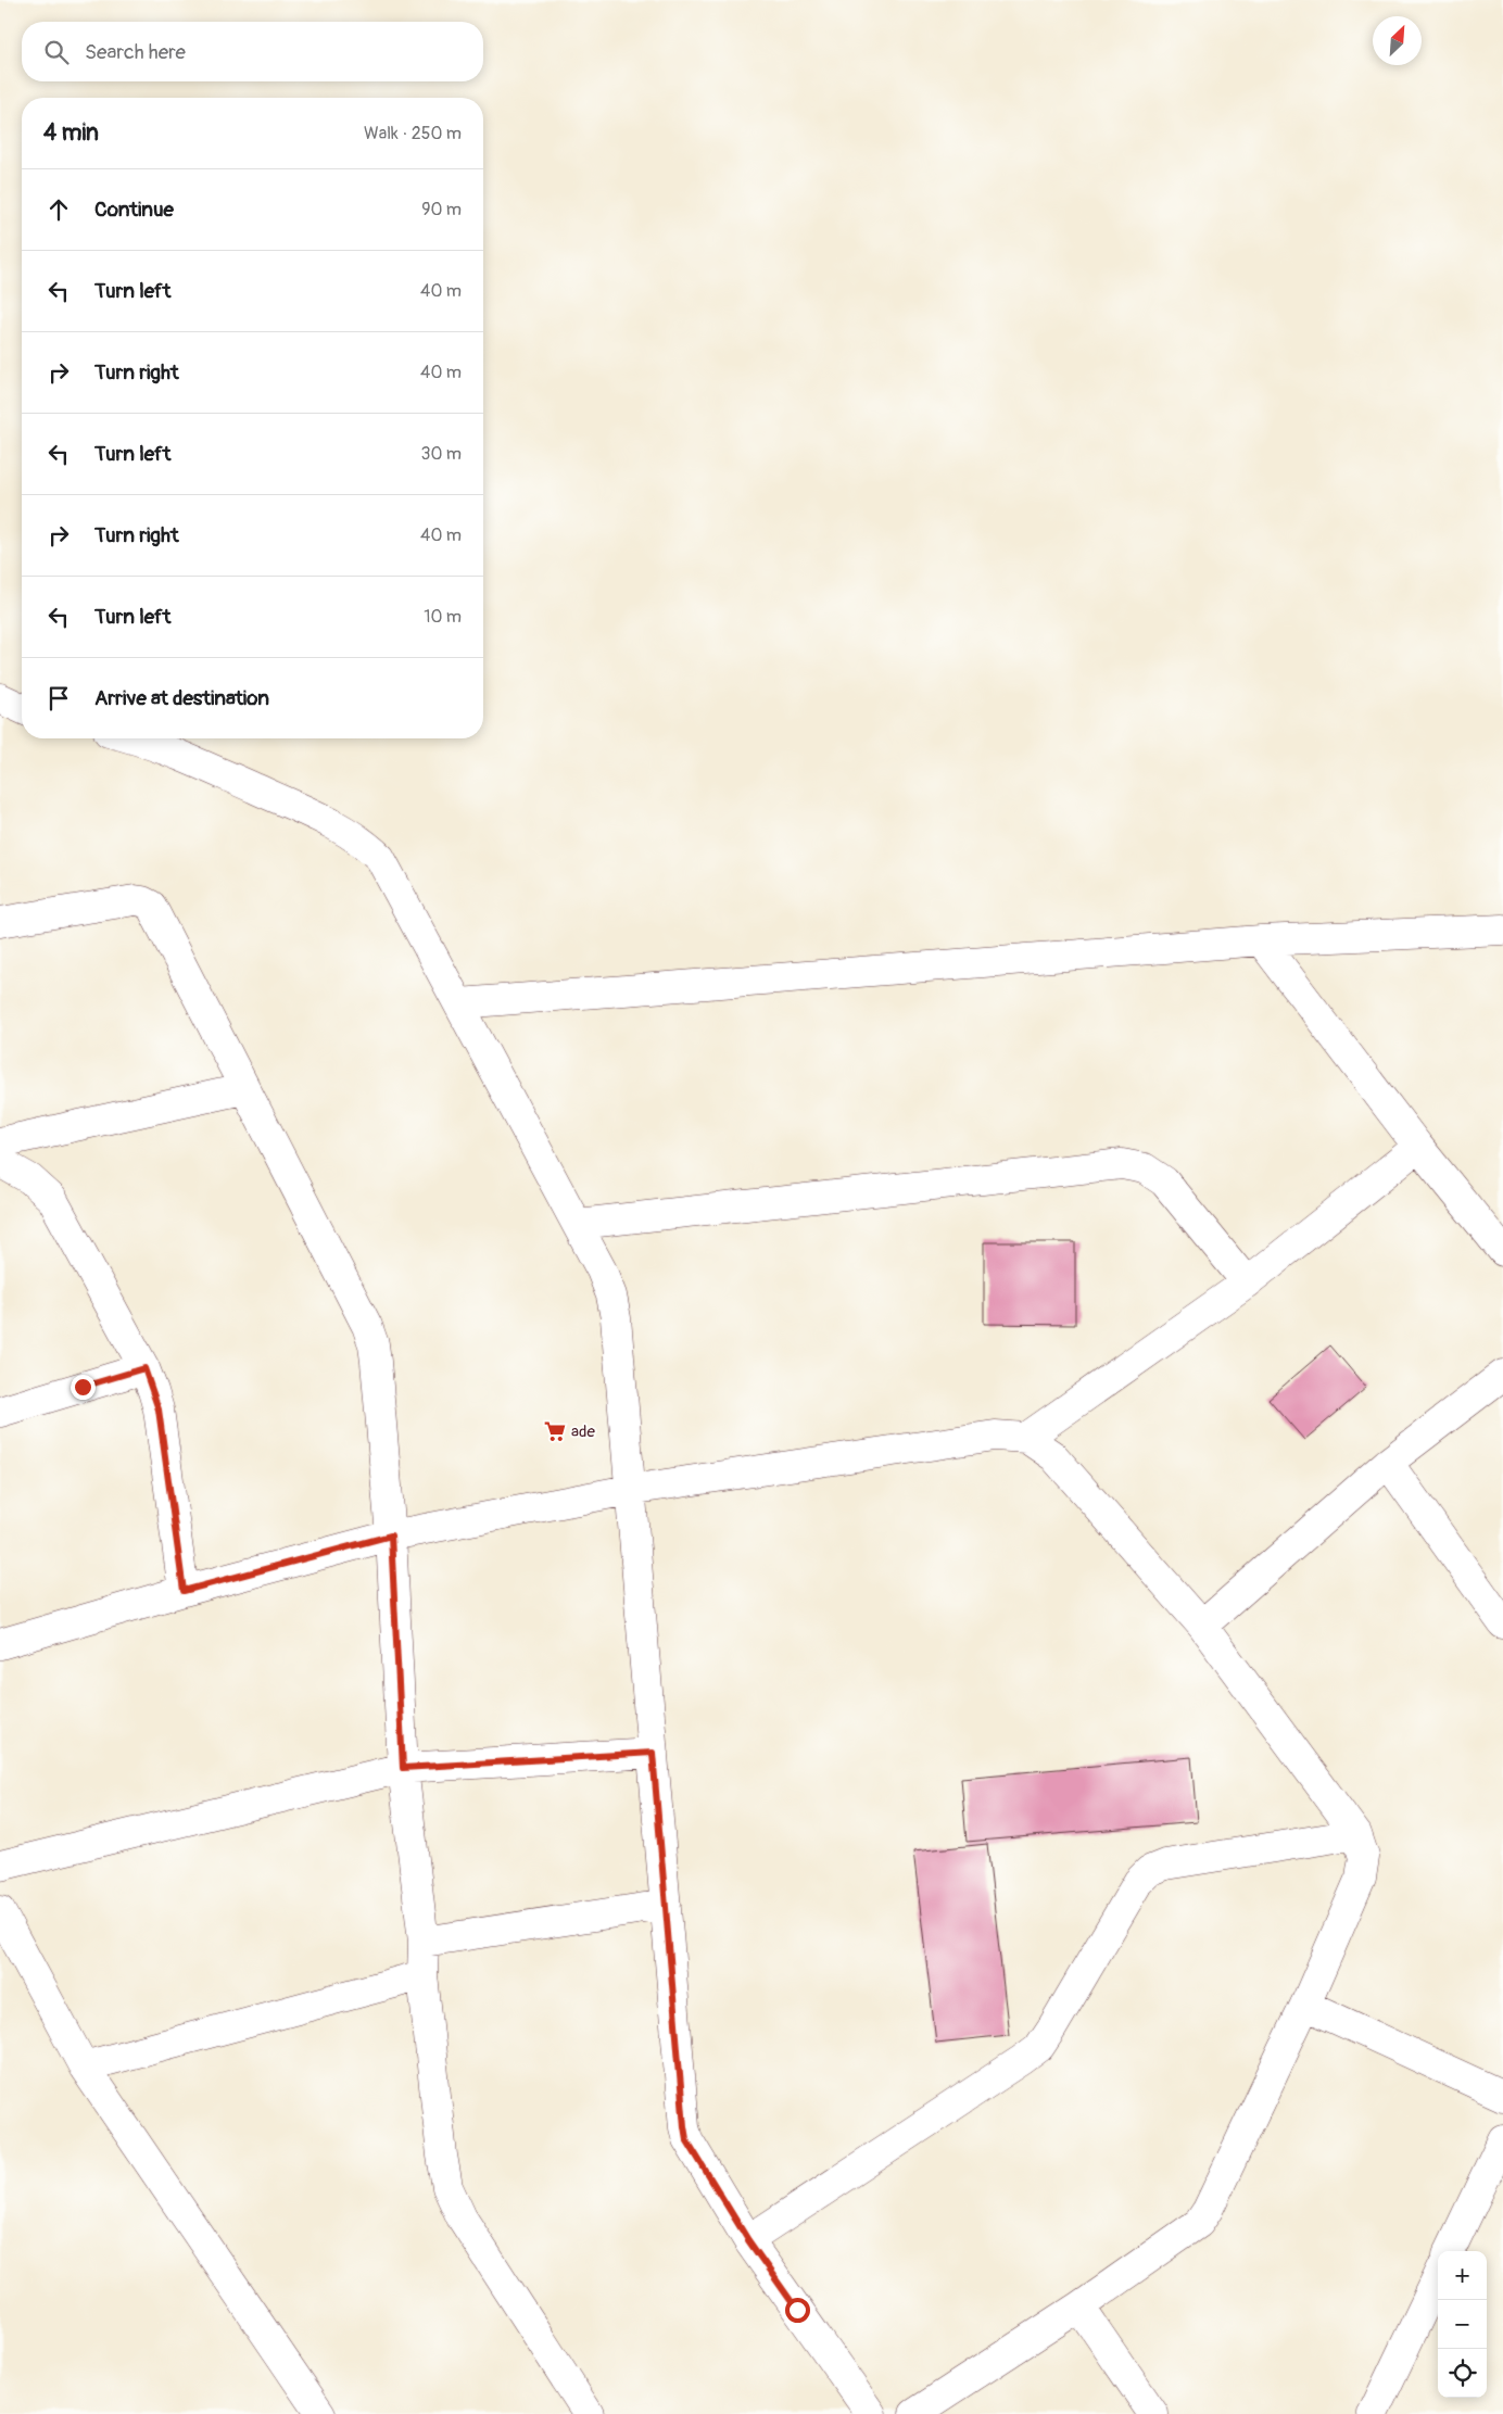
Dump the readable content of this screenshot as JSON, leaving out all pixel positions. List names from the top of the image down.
{
  "places": {
    "supermarket": ["ade"]
  },
  "north": "top right",
  "page": {
    "search": "Search here",
    "heading": ["4 min", "Walk · 250 m"],
    "list": [
      ["Continue", "90 m"],
      ["Turn left", "40 m"],
      ["Turn right", "40 m"],
      ["Turn left", "30 m"],
      ["Turn right", "40 m"],
      ["Turn left", "10 m"],
      "Arrive at destination"
    ],
    "map_buttons": ["+", "−"]
  }
}
